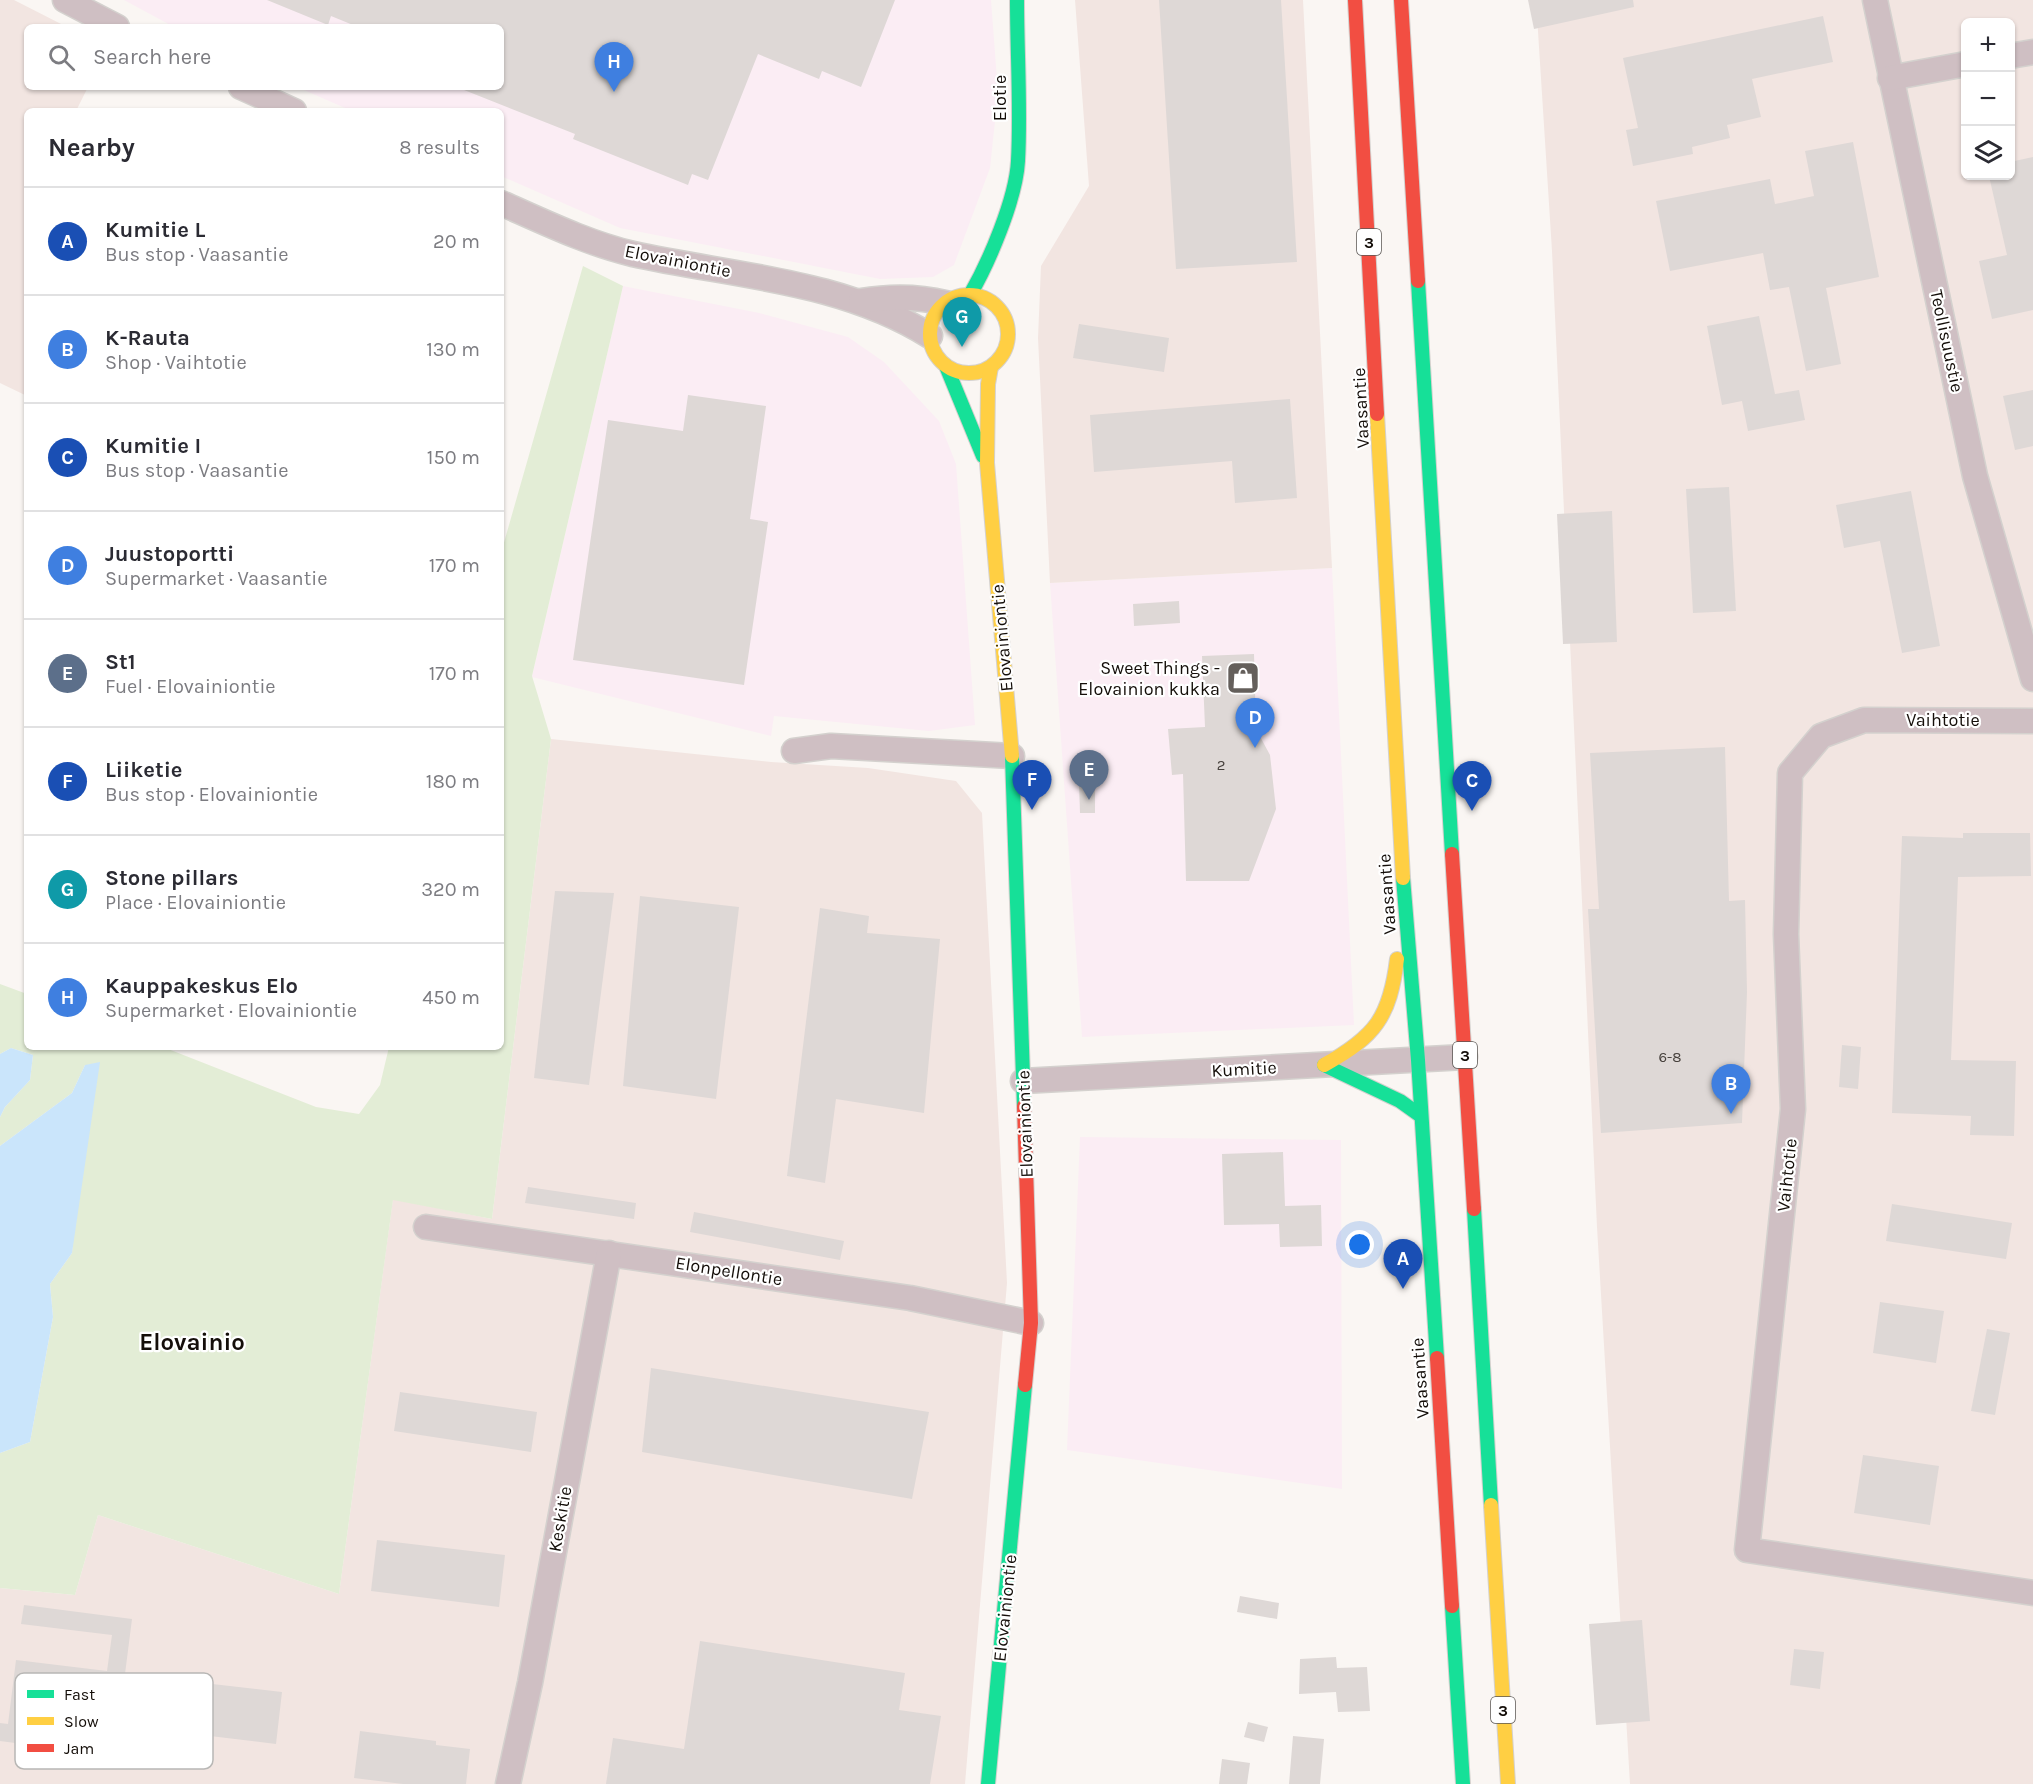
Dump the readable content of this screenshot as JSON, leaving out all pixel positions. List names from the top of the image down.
{
  "streets": {
    "main road": [
      "Elotie",
      "3",
      "Elovainiontie",
      "Vaasantie"
    ],
    "street": [
      "Teollisuustie",
      "Vaihtotie",
      "Kumitie",
      "Elonpellontie",
      "Keskitie"
    ]
  },
  "crossings": [
    ["Elotie", "Elovainiontie"],
    ["3", "Kumitie"],
    ["Elovainiontie", "Kumitie"],
    ["Elovainiontie", "Elonpellontie"],
    ["Vaasantie", "Kumitie"],
    ["Elonpellontie", "Keskitie"]
  ],
  "districts": ["Elovainio"],
  "places": {
    "shop": ["Sweet Things - Elovainion kukka"]
  },
  "house_numbers": ["2", "6-8"],
  "legend": ["Fast", "Slow", "Jam"],
  "page": {
    "map_buttons": ["+", "−"],
    "search": "Search here",
    "pins": [
      "H",
      "G",
      "D",
      "E",
      "F",
      "C",
      "B",
      "A"
    ],
    "heading": ["Nearby", "8 results"],
    "list": [
      {
        "mark": "A",
        "name": "Kumitie L",
        "note": "Bus stop · Vaasantie",
        "value": "20 m"
      },
      {
        "mark": "B",
        "name": "K-Rauta",
        "note": "Shop · Vaihtotie",
        "value": "130 m"
      },
      {
        "mark": "C",
        "name": "Kumitie I",
        "note": "Bus stop · Vaasantie",
        "value": "150 m"
      },
      {
        "mark": "D",
        "name": "Juustoportti",
        "note": "Supermarket · Vaasantie",
        "value": "170 m"
      },
      {
        "mark": "E",
        "name": "St1",
        "note": "Fuel · Elovainiontie",
        "value": "170 m"
      },
      {
        "mark": "F",
        "name": "Liiketie",
        "note": "Bus stop · Elovainiontie",
        "value": "180 m"
      },
      {
        "mark": "G",
        "name": "Stone pillars",
        "note": "Place · Elovainiontie",
        "value": "320 m"
      },
      {
        "mark": "H",
        "name": "Kauppakeskus Elo",
        "note": "Supermarket · Elovainiontie",
        "value": "450 m"
      }
    ]
  }
}
